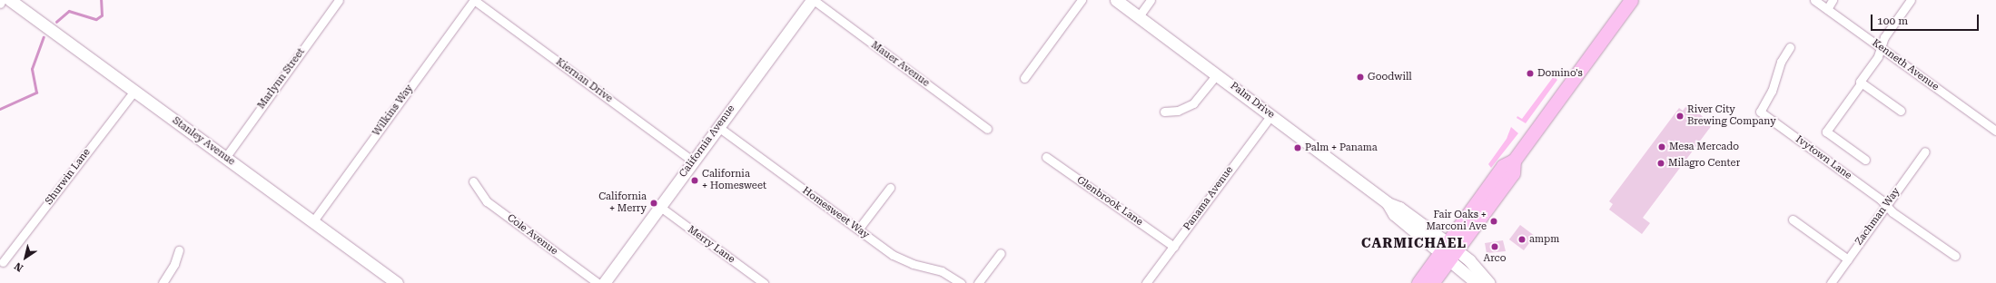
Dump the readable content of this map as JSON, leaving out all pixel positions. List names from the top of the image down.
{
  "streets": {
    "street": [
      "Mauer Avenue",
      "Kenneth Avenue",
      "Marlynn Street",
      "Kiernan Drive",
      "Palm Drive",
      "Wilkins Way",
      "Stanley Avenue",
      "California Avenue",
      "Ivytown Lane",
      "Shurwin Lane",
      "Panama Avenue",
      "Glenbrook Lane",
      "Homesweet Way",
      "Zachman Way",
      "Cole Avenue",
      "Merry Lane"
    ]
  },
  "crossings": [
    ["Mauer Avenue", "California Avenue"],
    ["Marlynn Street", "Stanley Avenue"],
    ["Kiernan Drive", "Wilkins Way"],
    ["Kiernan Drive", "California Avenue"],
    ["Palm Drive", "Panama Avenue"],
    ["Wilkins Way", "Stanley Avenue"],
    ["Stanley Avenue", "Shurwin Lane"],
    ["California Avenue", "Homesweet Way"],
    ["California Avenue", "Merry Lane"],
    ["Ivytown Lane", "Zachman Way"],
    ["Panama Avenue", "Glenbrook Lane"]
  ],
  "districts": ["CARMICHAEL"],
  "places": [
    "Domino's",
    "Goodwill",
    "River City Brewing Company",
    "Mesa Mercado",
    "Palm + Panama",
    "Milagro Center",
    "California + Homesweet",
    "California + Merry",
    "Fair Oaks + Marconi Ave",
    "ampm",
    "Arco"
  ],
  "scale_bar": "100 m",
  "north": "bottom left"
}
